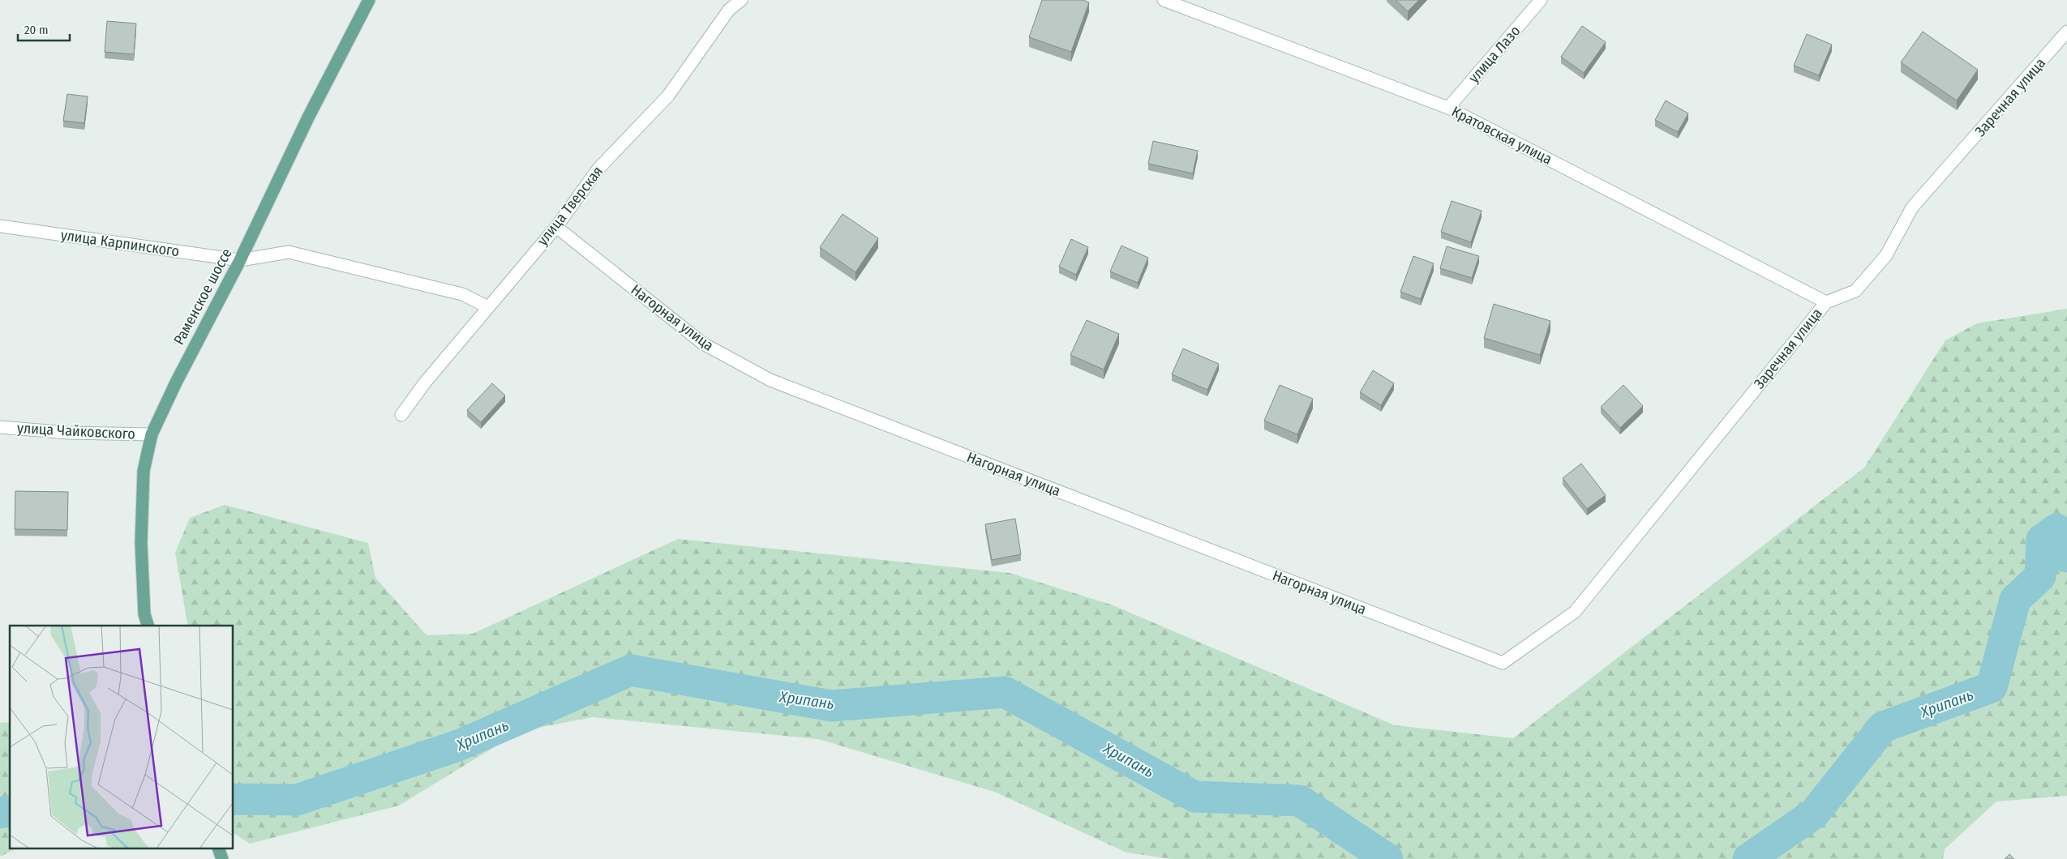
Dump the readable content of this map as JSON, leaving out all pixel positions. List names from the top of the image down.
{
  "streets": {
    "main road": ["Раменское шоссе"],
    "street": [
      "улица Лазо",
      "Заречная улица",
      "Кратовская улица",
      "улица Тверская",
      "улица Карпинского",
      "Нагорная улица",
      "улица Чайковского"
    ]
  },
  "crossings": [
    ["улица Лазо", "Кратовская улица"],
    ["Заречная улица", "Кратовская улица"],
    ["Заречная улица", "Нагорная улица"],
    ["улица Тверская", "улица Карпинского"],
    ["улица Тверская", "Нагорная улица"],
    ["улица Карпинского", "Раменское шоссе"],
    ["Раменское шоссе", "улица Чайковского"]
  ],
  "water": ["Хрипань"],
  "scale_bar": "20 m"
}
